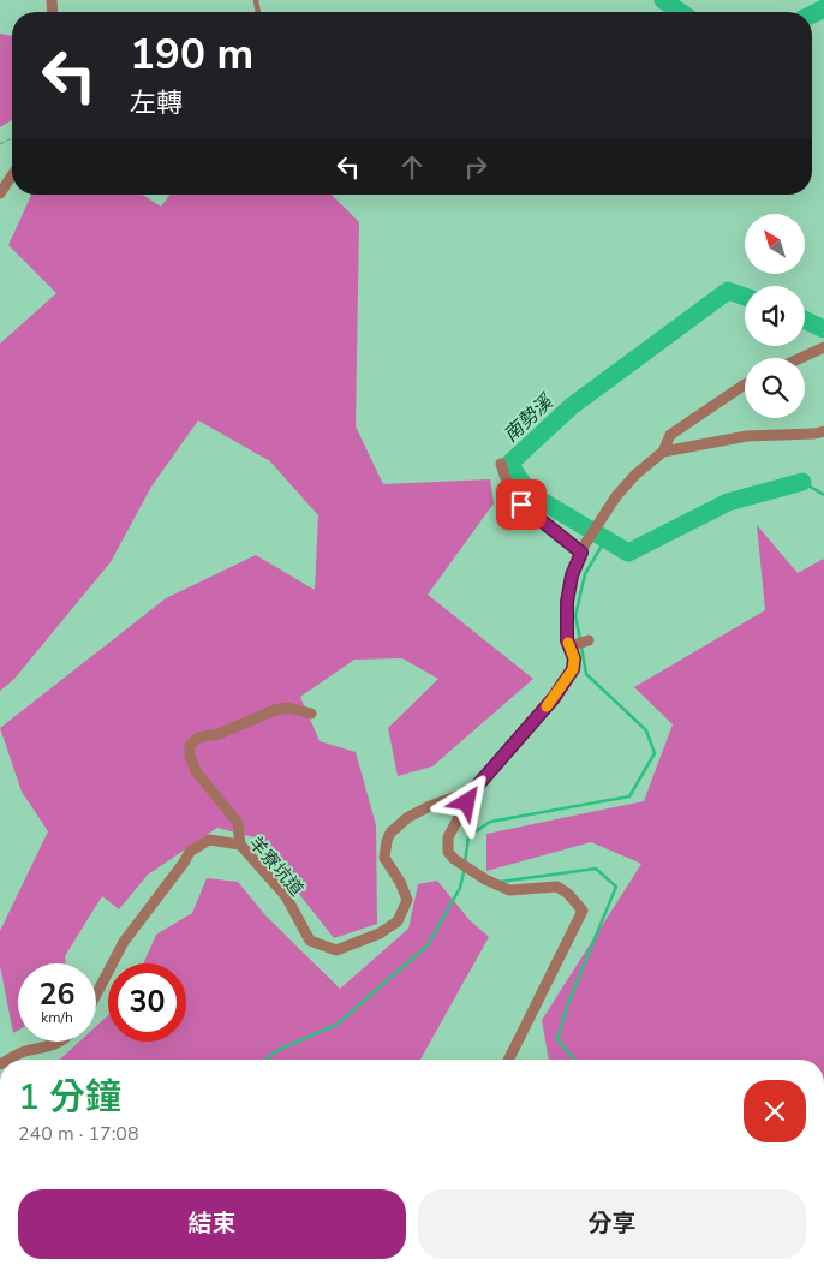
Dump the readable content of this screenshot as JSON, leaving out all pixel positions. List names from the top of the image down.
{
  "streets": {
    "street": ["羊寮坑道"]
  },
  "water": ["南勢溪"],
  "north": "top left",
  "page": {
    "turn": ["190 m", "左轉"],
    "speed": "26 km/h",
    "limit": "30",
    "heading": ["1 分鐘", "240 m · 17:08"],
    "buttons": ["結束", "分享"]
  }
}
